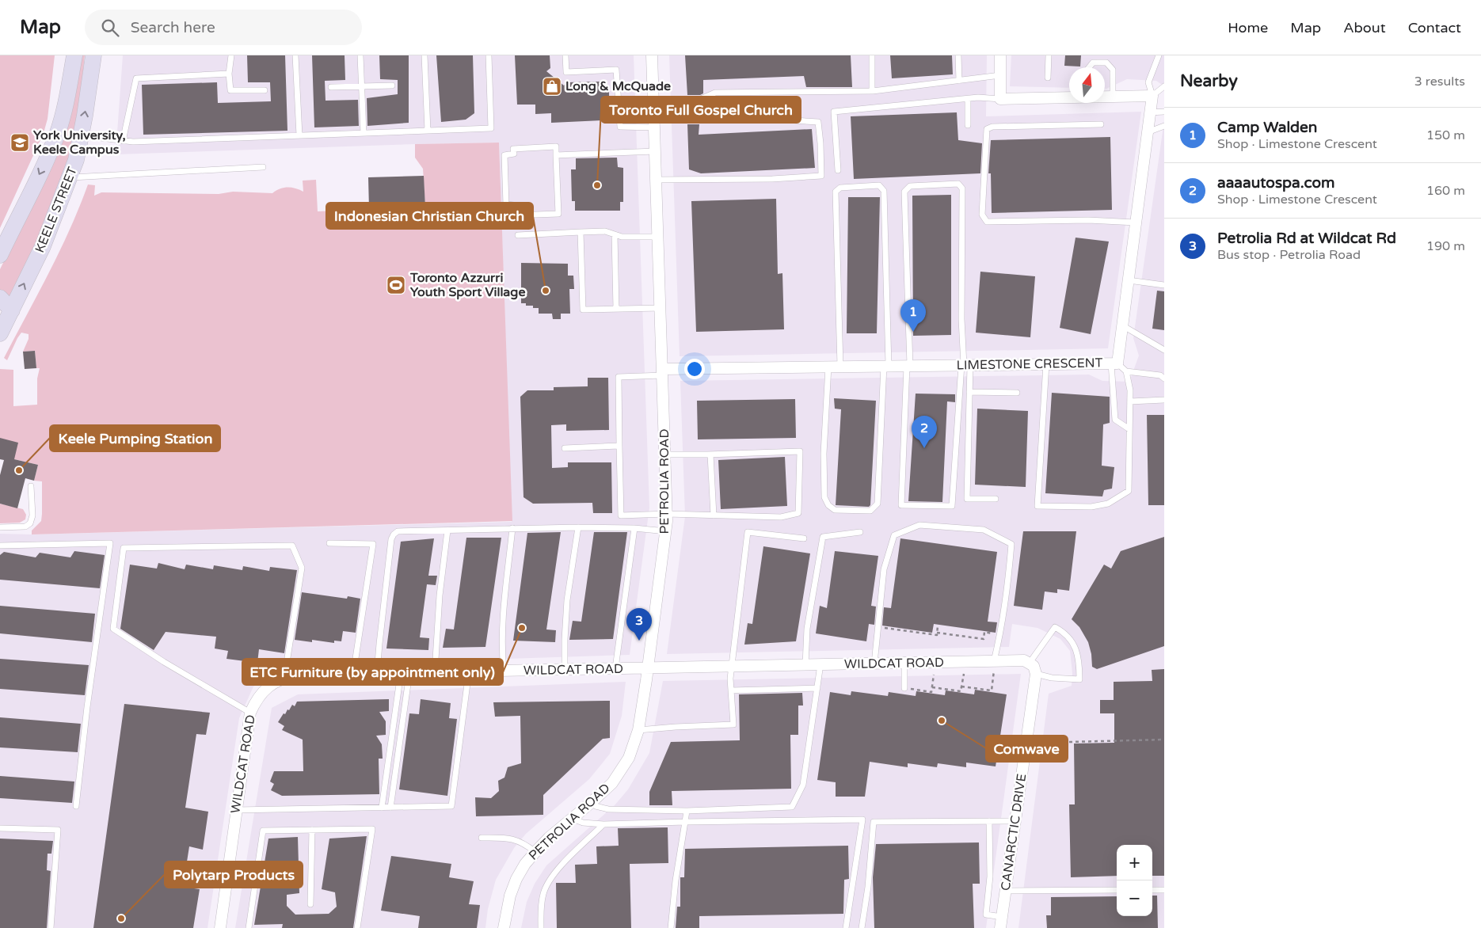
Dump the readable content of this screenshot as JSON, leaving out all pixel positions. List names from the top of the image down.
{
  "streets": {
    "main road": ["KEELE STREET"],
    "street": [
      "LIMESTONE CRESCENT",
      "PETROLIA ROAD",
      "WILDCAT ROAD",
      "CANARCTIC DRIVE"
    ]
  },
  "crossings": [
    ["LIMESTONE CRESCENT", "PETROLIA ROAD"],
    ["PETROLIA ROAD", "WILDCAT ROAD"],
    ["WILDCAT ROAD", "CANARCTIC DRIVE"]
  ],
  "places": {
    "shop": ["Long & McQuade"],
    "school or university": ["York University, Keele Campus"],
    "other": [
      "Toronto Full Gospel Church",
      "Indonesian Christian Church",
      "Keele Pumping Station",
      "ETC Furniture (by appointment only)",
      "Comwave",
      "Polytarp Products"
    ],
    "sports": ["Toronto Azzurri Youth Sport Village"]
  },
  "north": "top",
  "page": {
    "header": "Map",
    "search": "Search here",
    "nav": [
      "Home",
      "Map",
      "About",
      "Contact"
    ],
    "heading": ["Nearby", "3 results"],
    "list": [
      {
        "mark": "1",
        "name": "Camp Walden",
        "note": "Shop · Limestone Crescent",
        "value": "150 m"
      },
      {
        "mark": "2",
        "name": "aaaautospa.com",
        "note": "Shop · Limestone Crescent",
        "value": "160 m"
      },
      {
        "mark": "3",
        "name": "Petrolia Rd at Wildcat Rd",
        "note": "Bus stop · Petrolia Road",
        "value": "190 m"
      }
    ],
    "pins": ["1", "2", "3"],
    "map_buttons": ["+", "−"]
  }
}
